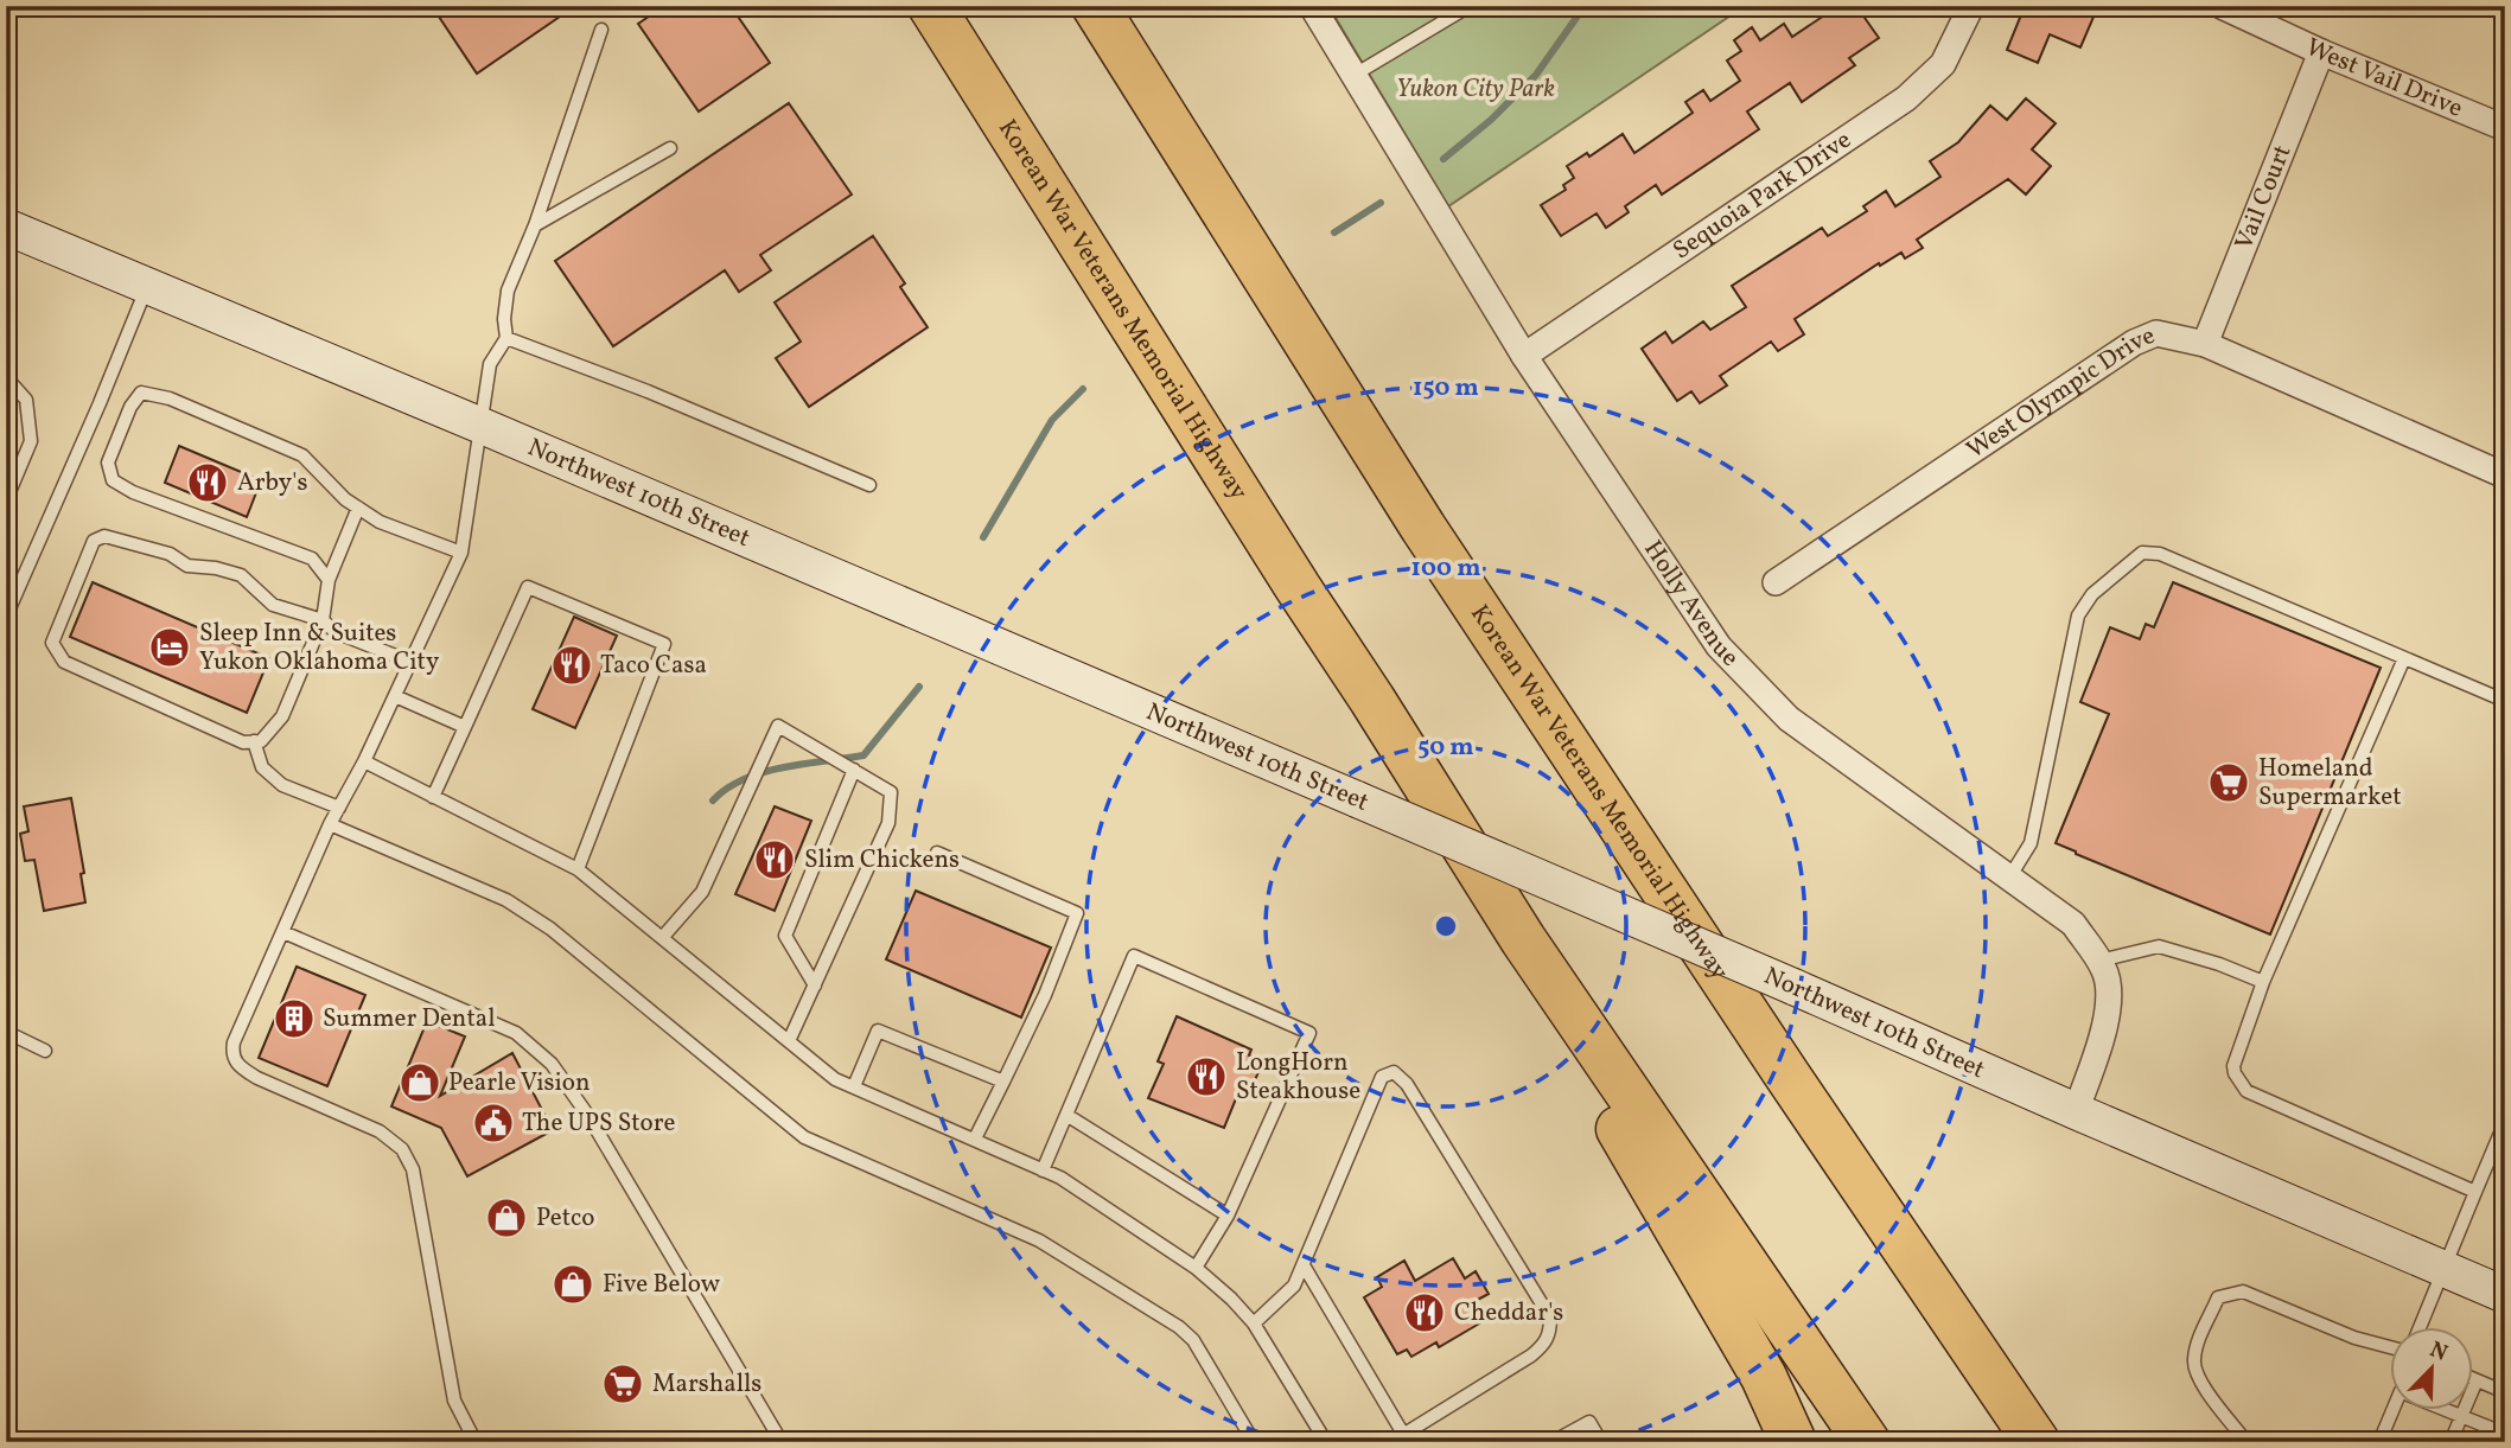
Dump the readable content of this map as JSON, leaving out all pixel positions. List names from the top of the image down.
{
  "streets": {
    "highway": ["Korean War Veterans Memorial Highway"],
    "main road": ["Northwest 10th Street"],
    "street": [
      "West Vail Drive",
      "Sequoia Park Drive",
      "Vail Court",
      "West Olympic Drive",
      "Holly Avenue"
    ]
  },
  "crossings": [
    ["West Vail Drive", "Vail Court"],
    ["Sequoia Park Drive", "Holly Avenue"],
    ["Vail Court", "West Olympic Drive"],
    ["Northwest 10th Street", "Holly Avenue"]
  ],
  "parks": ["Yukon City Park"],
  "places": {
    "restaurant": [
      "Arby's",
      "Taco Casa",
      "Slim Chickens",
      "LongHorn Steakhouse",
      "Cheddar's"
    ],
    "hotel": ["Sleep Inn & Suites Yukon Oklahoma City"],
    "supermarket": ["Homeland Supermarket", "Marshalls"],
    "building": ["Summer Dental"],
    "shop": ["Pearle Vision", "Petco", "Five Below"],
    "public building": ["The UPS Store"]
  },
  "north": "top right",
  "rings": ["150 m", "100 m", "50 m"]
}
